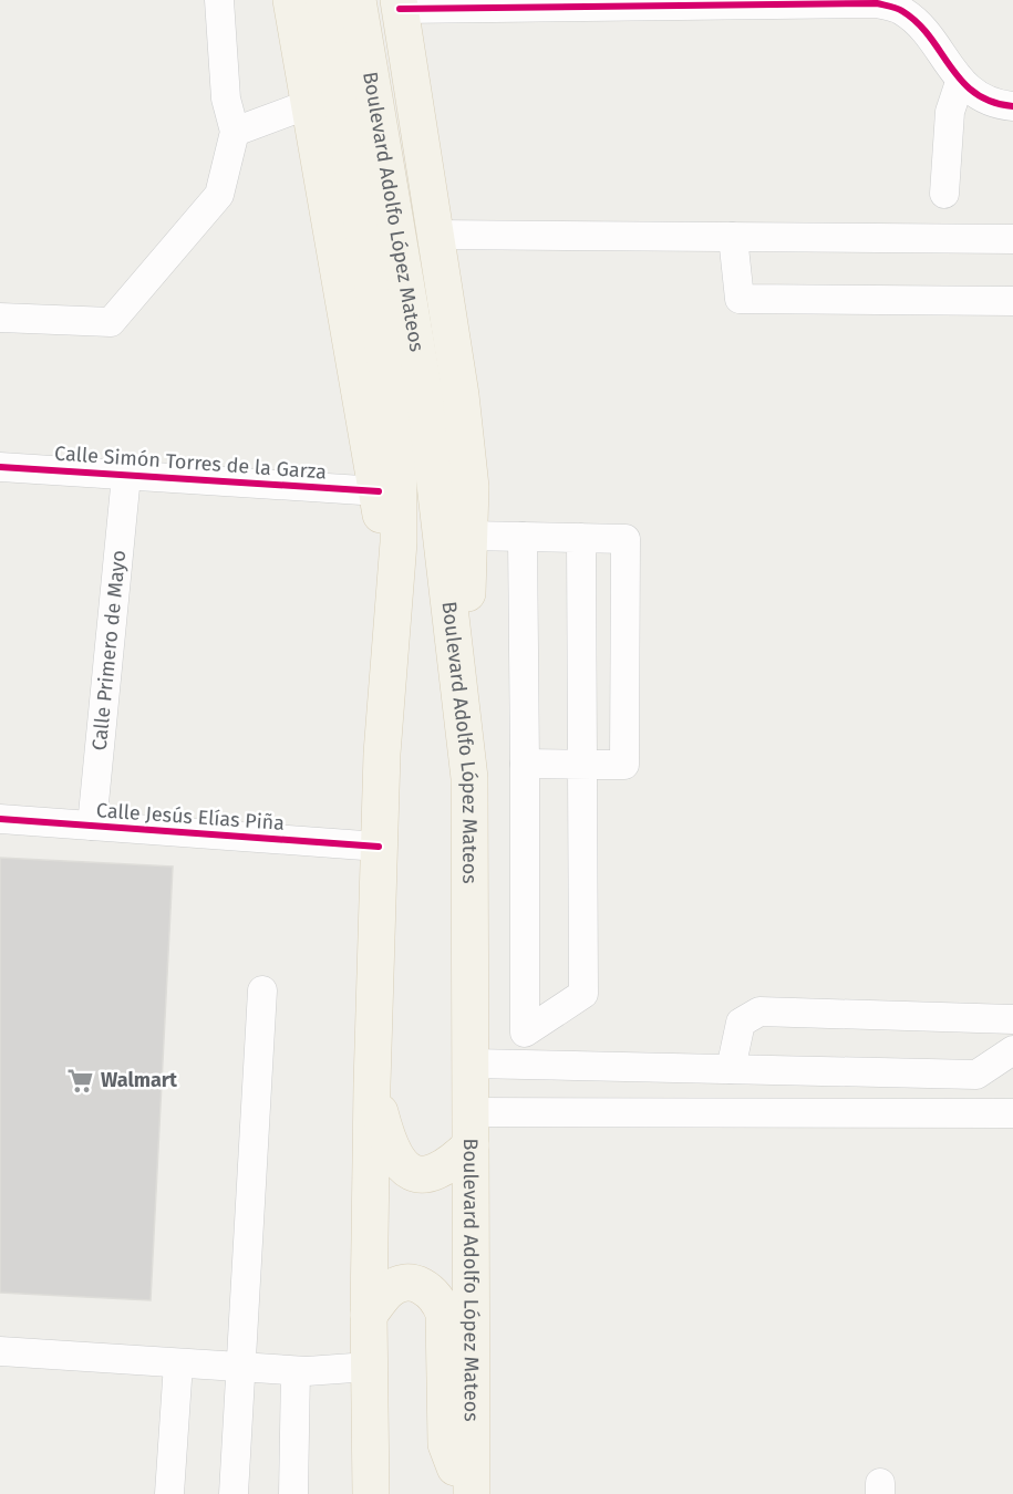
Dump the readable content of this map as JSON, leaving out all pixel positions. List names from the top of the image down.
{
  "streets": {
    "main road": ["Boulevard Adolfo López Mateos"],
    "street": ["Calle Simón Torres de la Garza", "Calle Primero de Mayo", "Calle Jesús Elías Piña"]
  },
  "crossings": [
    ["Boulevard Adolfo López Mateos", "Calle Jesús Elías Piña"],
    ["Calle Simón Torres de la Garza", "Calle Primero de Mayo"],
    ["Calle Primero de Mayo", "Calle Jesús Elías Piña"]
  ],
  "places": {
    "supermarket": ["Walmart"]
  }
}
